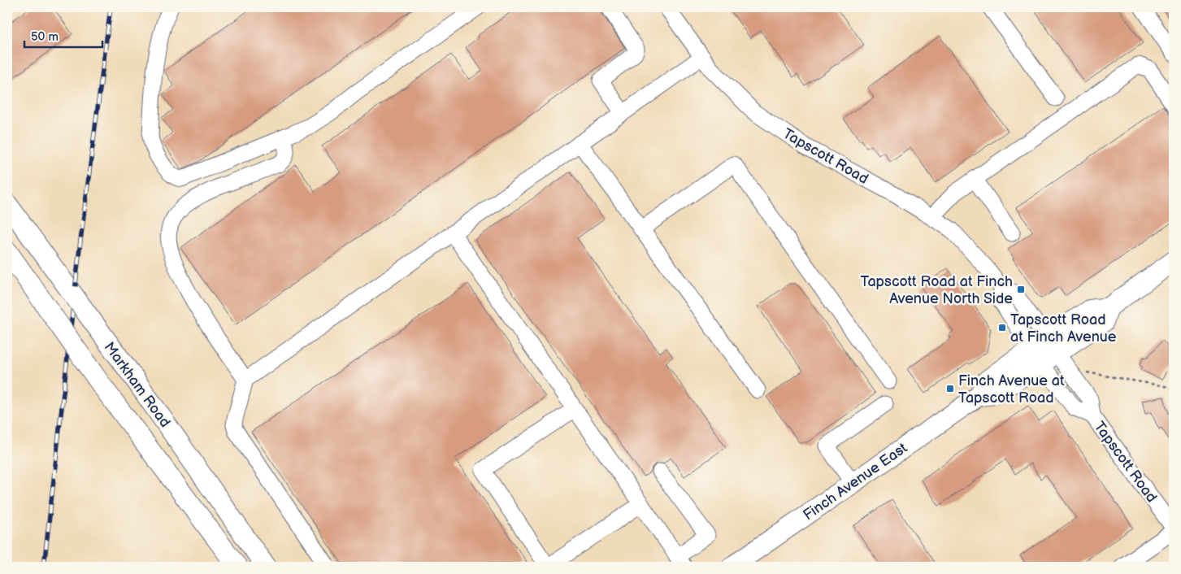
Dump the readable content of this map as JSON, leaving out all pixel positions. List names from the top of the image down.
{
  "streets": {
    "main road": ["Markham Road", "Finch Avenue East"],
    "street": ["Tapscott Road"]
  },
  "crossings": [
    ["Tapscott Road", "Finch Avenue East"]
  ],
  "places": {
    "transit": ["Tapscott Road at Finch Avenue North Side", "Tapscott Road at Finch Avenue", "Finch Avenue at Tapscott Road"]
  },
  "scale_bar": "50 m"
}
